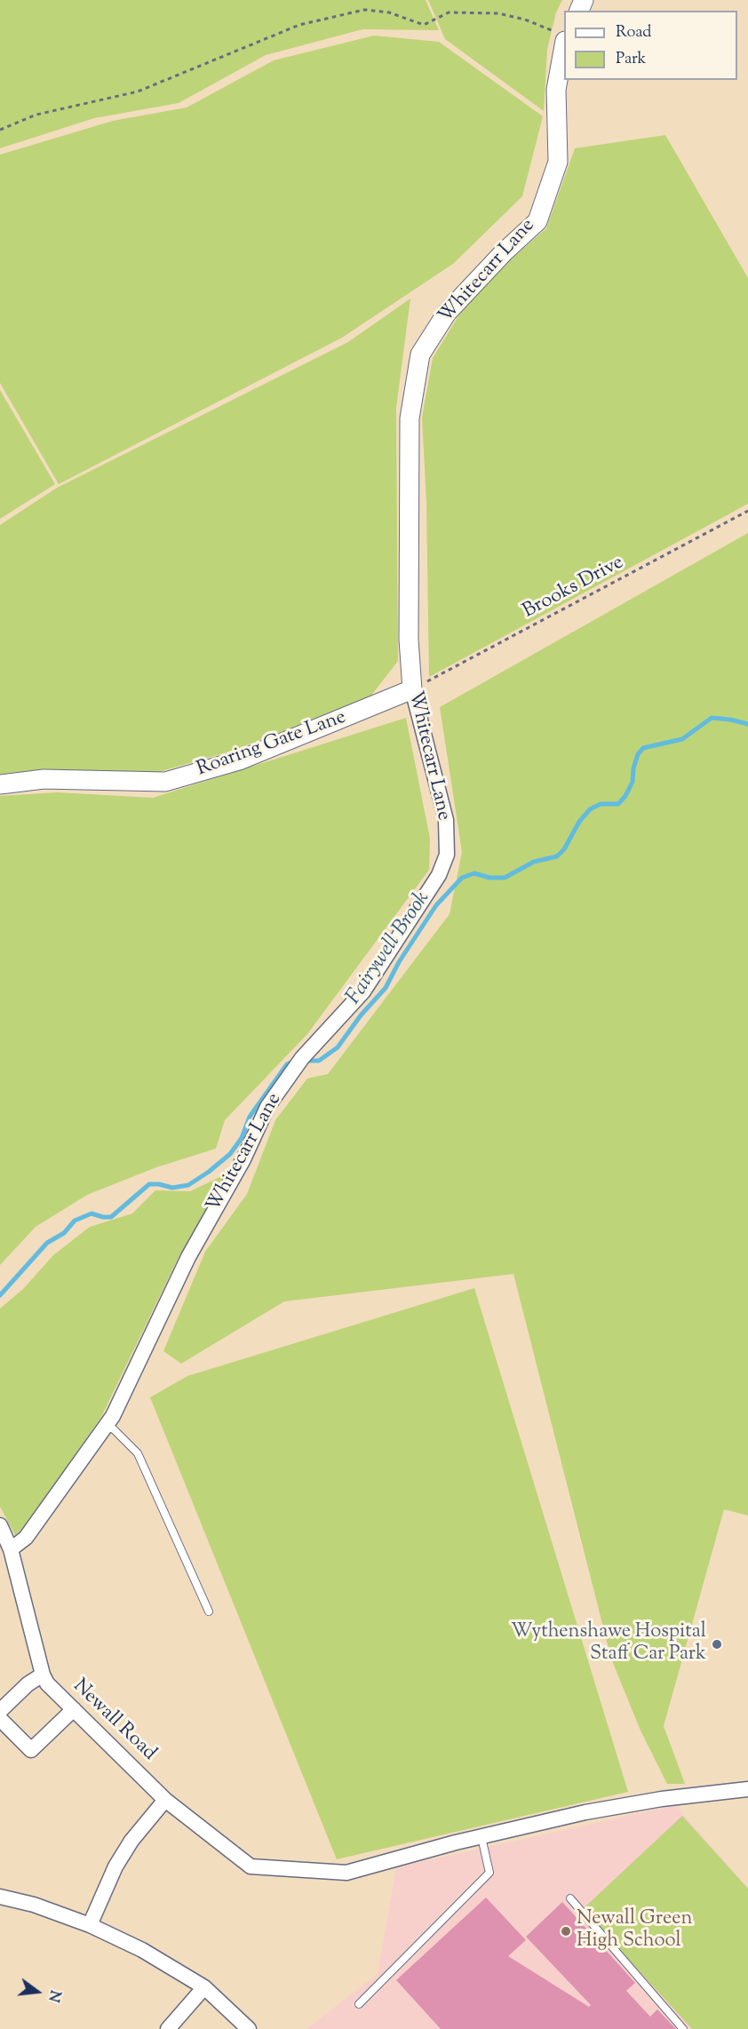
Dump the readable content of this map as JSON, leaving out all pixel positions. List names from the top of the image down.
{
  "streets": {
    "street": ["Whitecarr Lane", "Roaring Gate Lane", "Newall Road"],
    "path": ["Brooks Drive"]
  },
  "crossings": [
    ["Whitecarr Lane", "Brooks Drive"],
    ["Whitecarr Lane", "Roaring Gate Lane"],
    ["Whitecarr Lane", "Newall Road"],
    ["Brooks Drive", "Roaring Gate Lane"]
  ],
  "water": ["Fairywell Brook"],
  "places": ["Wythenshawe Hospital Staff Car Park", "Newall Green High School"],
  "legend": ["Road", "Park"],
  "north": "right"
}
